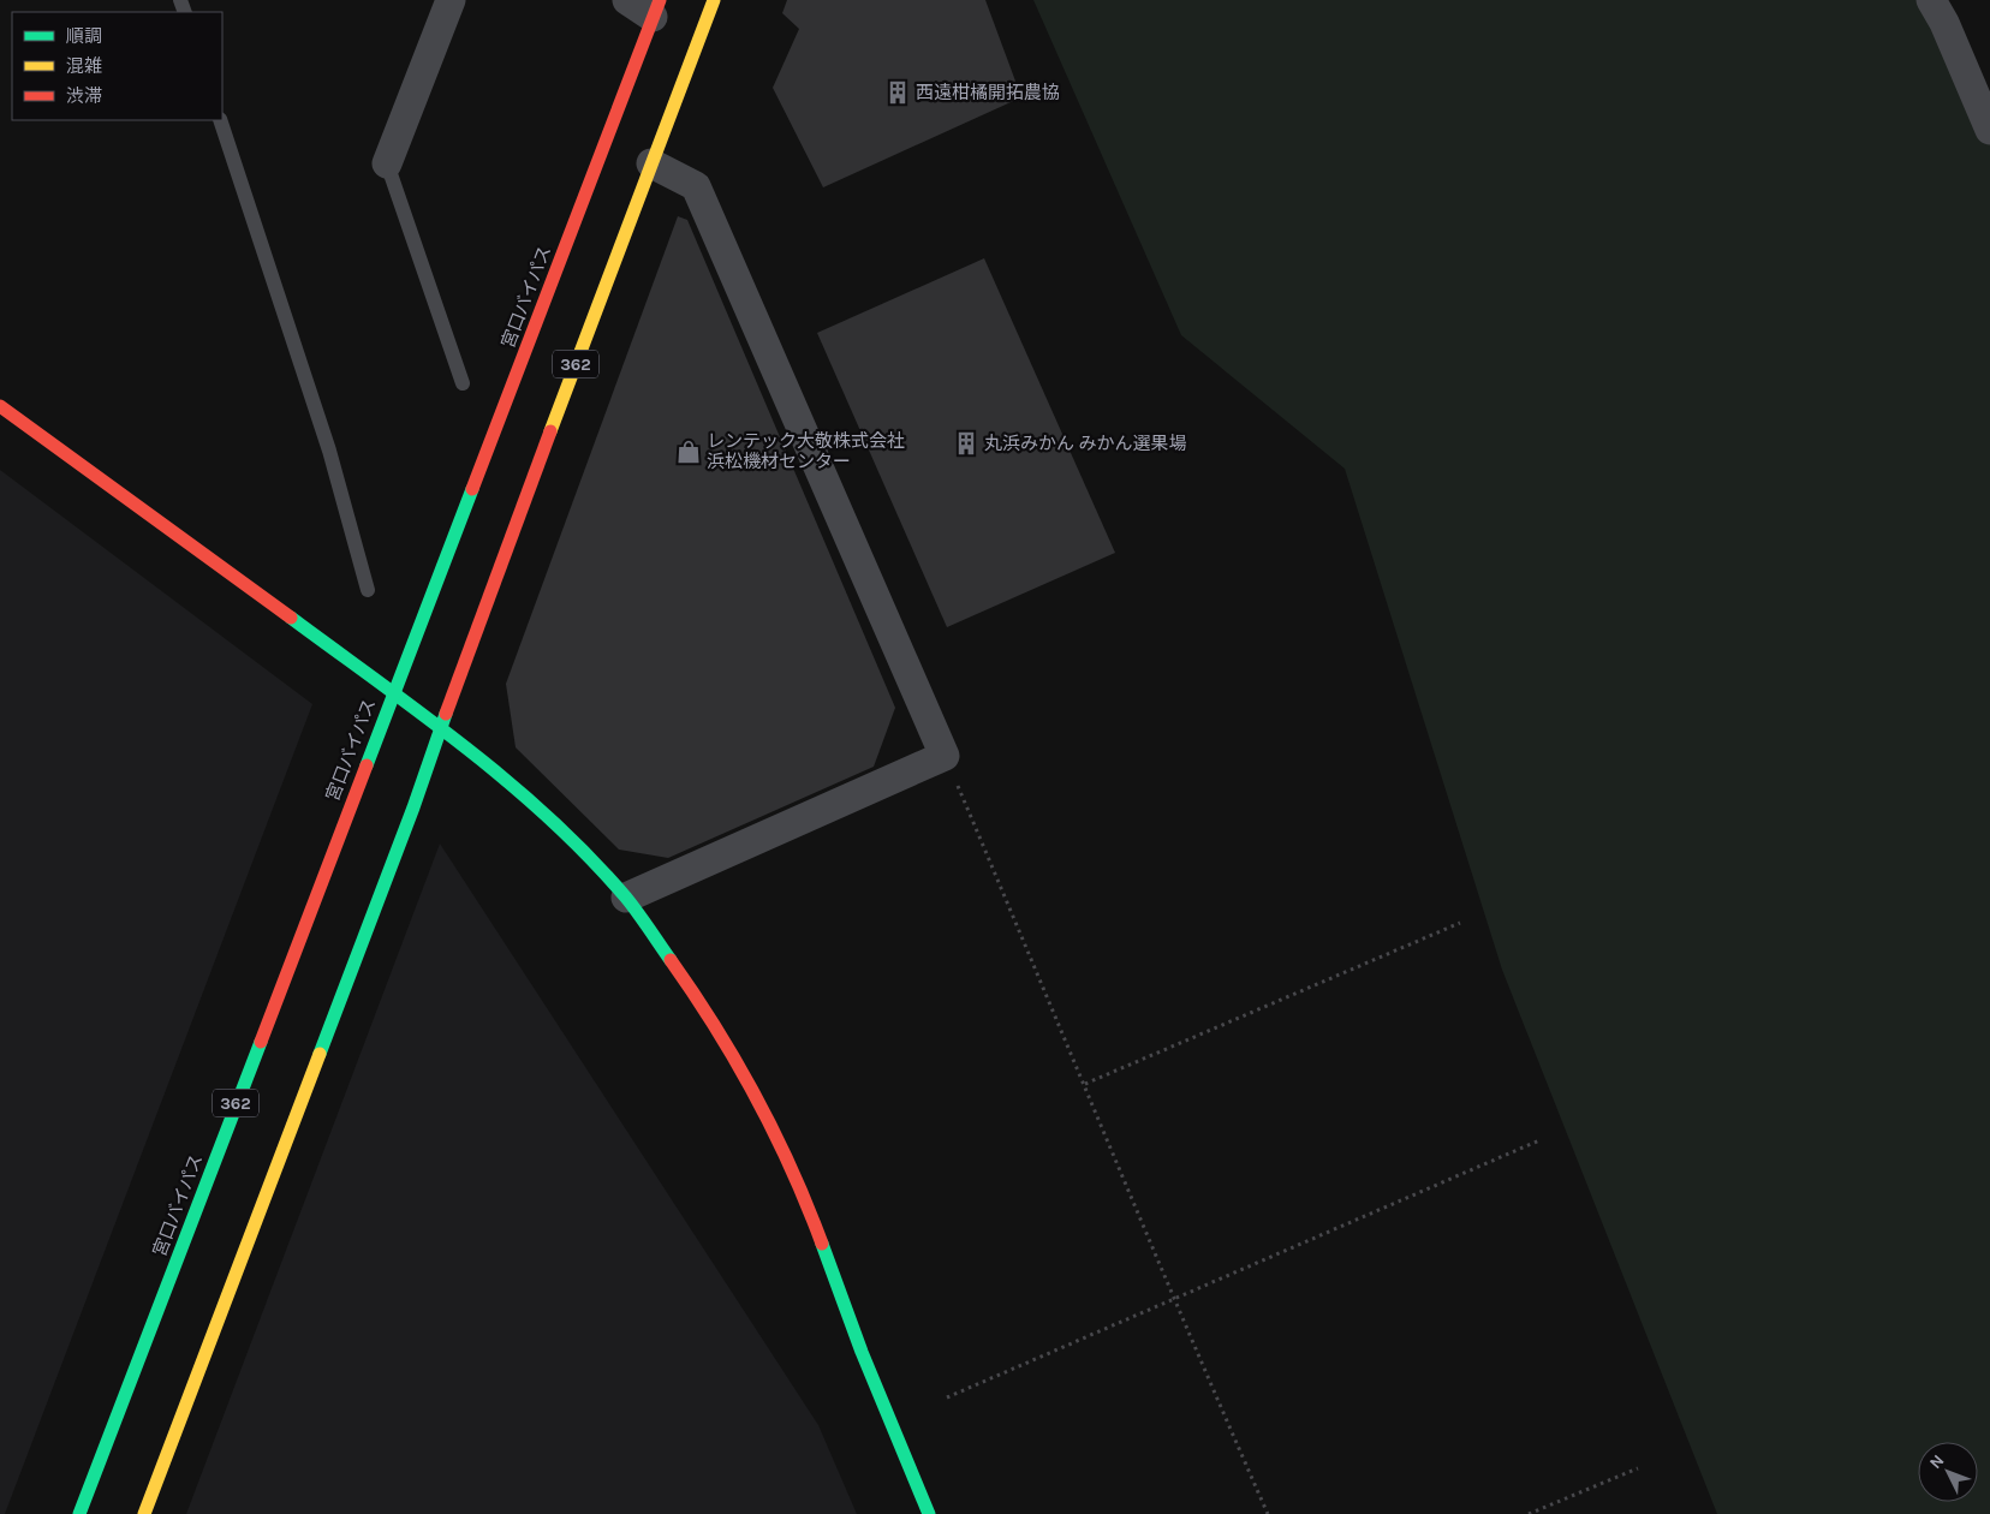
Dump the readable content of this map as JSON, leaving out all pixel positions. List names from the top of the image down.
{
  "streets": {
    "main road": ["宮口バイパス", "362"]
  },
  "places": {
    "building": ["西遠柑橘開拓農協", "丸浜みかん みかん選果場"],
    "shop": ["レンテック大敬株式会社 浜松機材センター"]
  },
  "legend": ["順調", "混雑", "渋滞"],
  "north": "top left"
}
